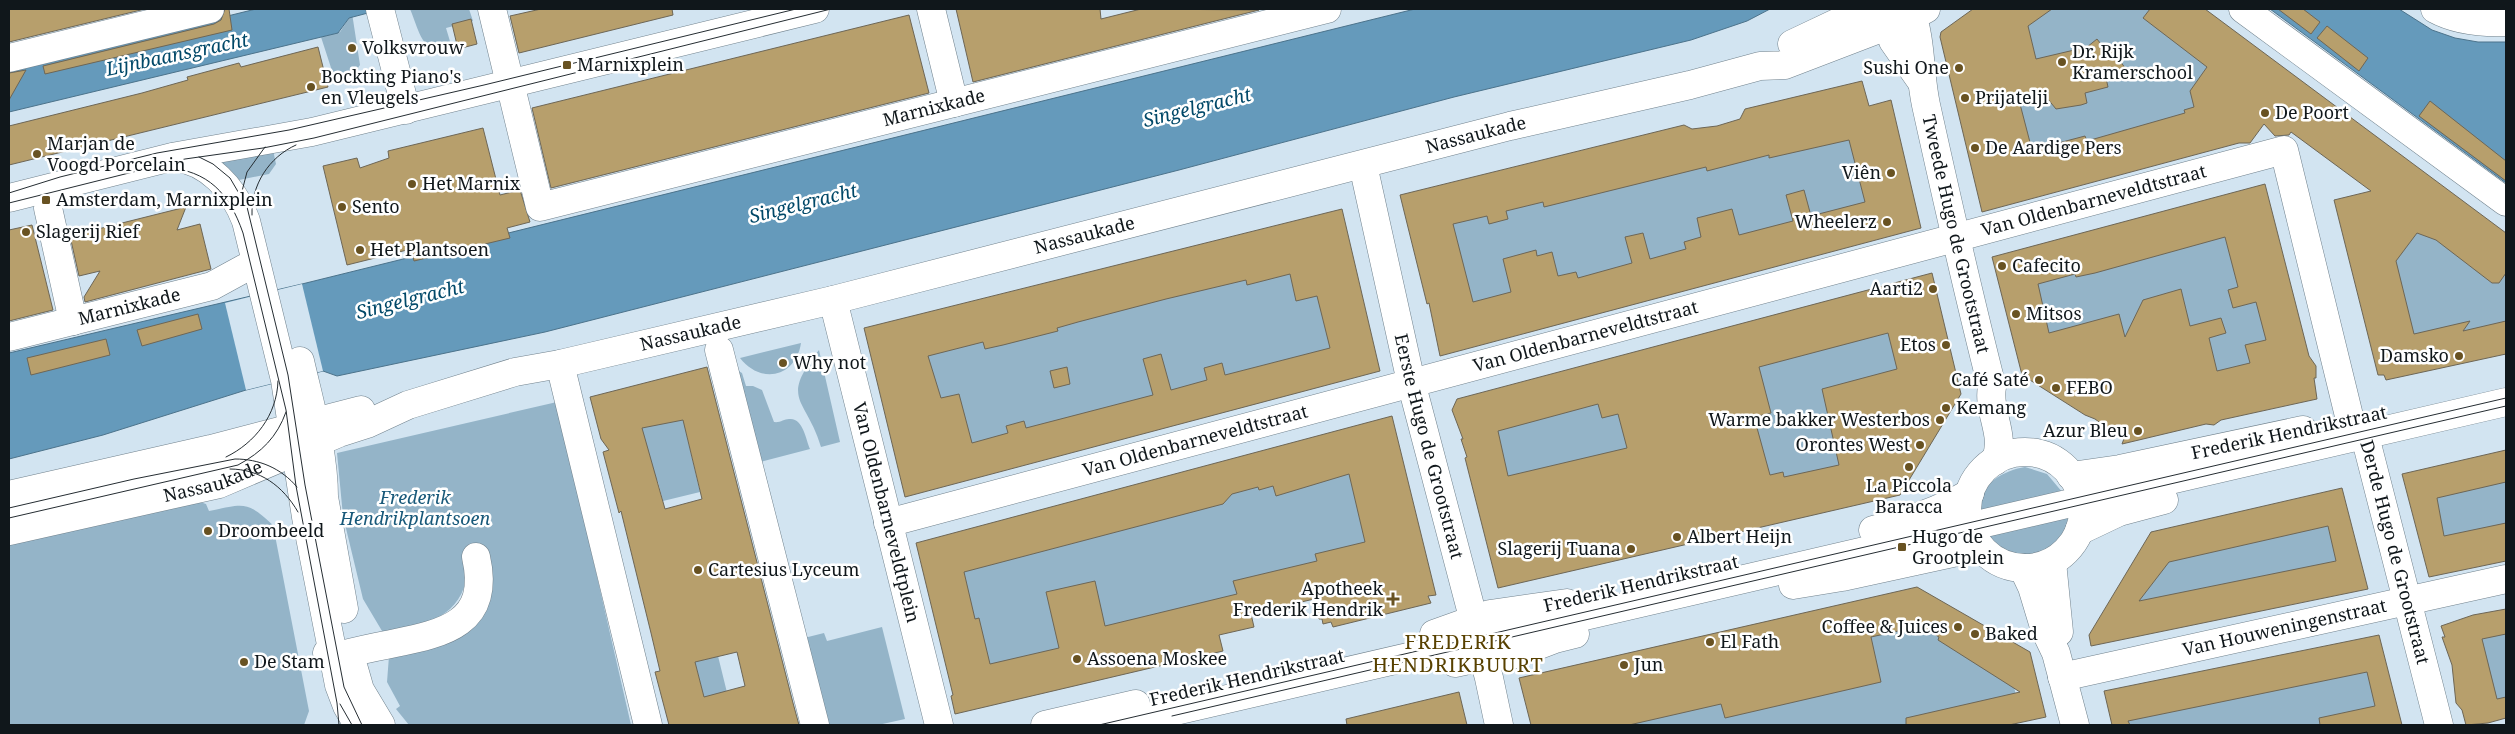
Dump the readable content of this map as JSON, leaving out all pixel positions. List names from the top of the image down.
{
  "streets": {
    "street": [
      "Marnixkade",
      "Nassaukade",
      "Van Oldenbarneveldtstraat",
      "Tweede Hugo de Grootstraat",
      "Frederik Hendrikstraat",
      "Eerste Hugo de Grootstraat",
      "Van Oldenbarneveldtplein",
      "Derde Hugo de Grootstraat",
      "Van Houweningenstraat"
    ]
  },
  "crossings": [
    ["Nassaukade", "Tweede Hugo de Grootstraat"],
    ["Nassaukade", "Eerste Hugo de Grootstraat"],
    ["Nassaukade", "Van Oldenbarneveldtplein"],
    ["Van Oldenbarneveldtstraat", "Tweede Hugo de Grootstraat"],
    ["Van Oldenbarneveldtstraat", "Eerste Hugo de Grootstraat"],
    ["Van Oldenbarneveldtstraat", "Van Oldenbarneveldtplein"],
    ["Van Oldenbarneveldtstraat", "Derde Hugo de Grootstraat"],
    ["Frederik Hendrikstraat", "Eerste Hugo de Grootstraat"],
    ["Frederik Hendrikstraat", "Derde Hugo de Grootstraat"],
    ["Derde Hugo de Grootstraat", "Van Houweningenstraat"]
  ],
  "districts": ["FREDERIK HENDRIKBUURT"],
  "water": ["Lijnbaansgracht", "Singelgracht"],
  "parks": ["Frederik Hendrikplantsoen"],
  "places": {
    "other": [
      "Volksvrouw",
      "Dr. Rijk Kramerschool",
      "Sushi One",
      "Bockting Piano's en Vleugels",
      "Prijatelji",
      "De Poort",
      "De Aardige Pers",
      "Marjan de Voogd Porcelain",
      "Viên",
      "Het Marnix",
      "Sento",
      "Wheelerz",
      "Slagerij Rief",
      "Het Plantsoen",
      "Cafecito",
      "Aarti2",
      "Mitsos",
      "Etos",
      "Damsko",
      "Why not",
      "Café Saté",
      "FEBO",
      "Kemang",
      "Warme bakker Westerbos",
      "Azur Bleu",
      "Orontes West",
      "La Piccola Baracca",
      "Droombeeld",
      "Albert Heijn",
      "Slagerij Tuana",
      "Cartesius Lyceum",
      "Coffee & Juices",
      "Baked",
      "El Fath",
      "Assoena Moskee",
      "De Stam",
      "Jun"
    ],
    "transit": ["Marnixplein", "Amsterdam, Marnixplein", "Hugo de Grootplein"],
    "health": ["Apotheek Frederik Hendrik"]
  }
}
